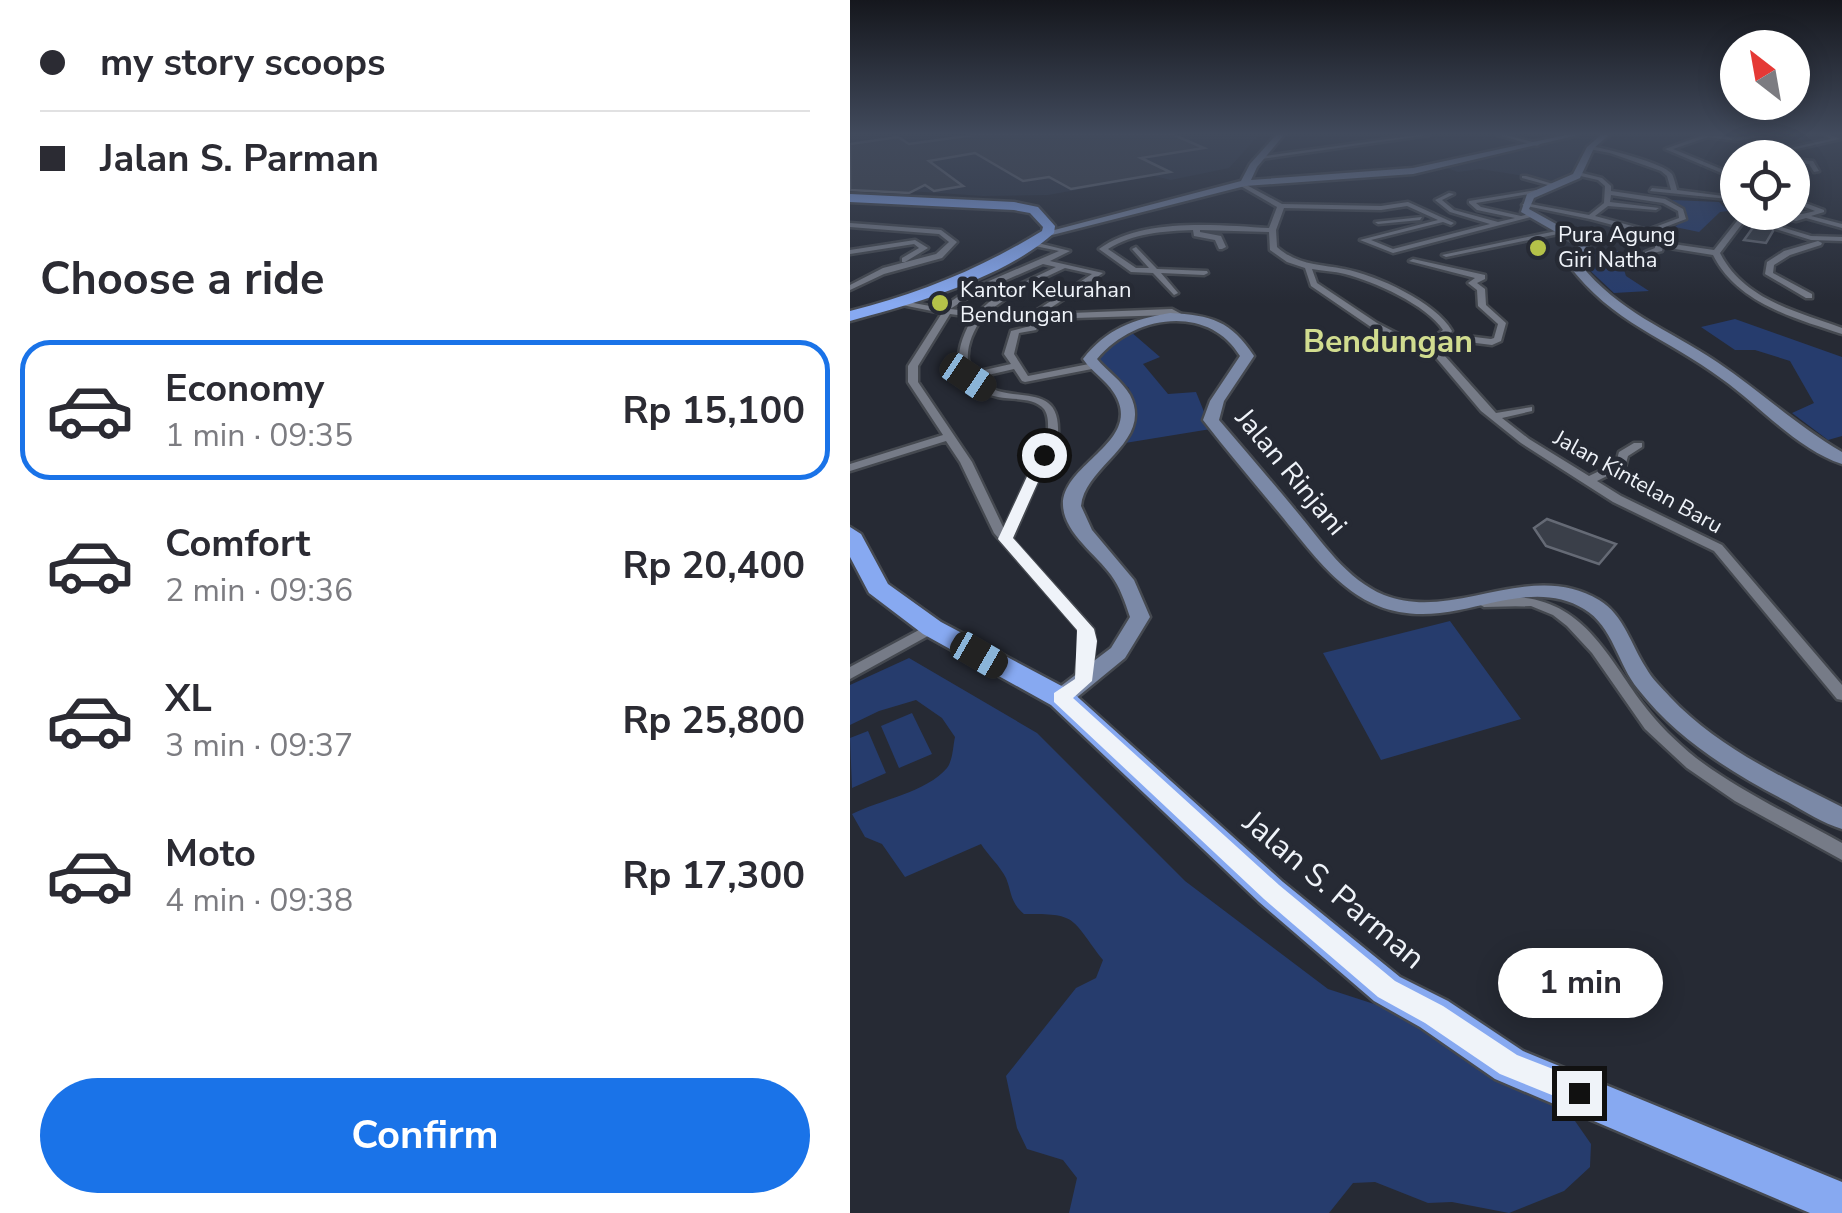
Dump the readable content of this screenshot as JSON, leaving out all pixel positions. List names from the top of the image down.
{
  "streets": {
    "highway": ["Jalan S. Parman"],
    "street": ["Jalan Rinjani", "Jalan Kintelan Baru"]
  },
  "districts": ["Bendungan"],
  "places": ["Pura Agung Giri Natha", "Kantor Kelurahan Bendungan"],
  "north": "top left",
  "page": {
    "banner": ["my story scoops", "Jalan S. Parman"],
    "heading": "Choose a ride",
    "list": [
      {
        "name": "Economy",
        "note": "1 min · 09:35",
        "value": "Rp 15,100"
      },
      {
        "name": "Comfort",
        "note": "2 min · 09:36",
        "value": "Rp 20,400"
      },
      {
        "name": "XL",
        "note": "3 min · 09:37",
        "value": "Rp 25,800"
      },
      {
        "name": "Moto",
        "note": "4 min · 09:38",
        "value": "Rp 17,300"
      }
    ],
    "bubble": "1 min",
    "buttons": "Confirm"
  }
}
